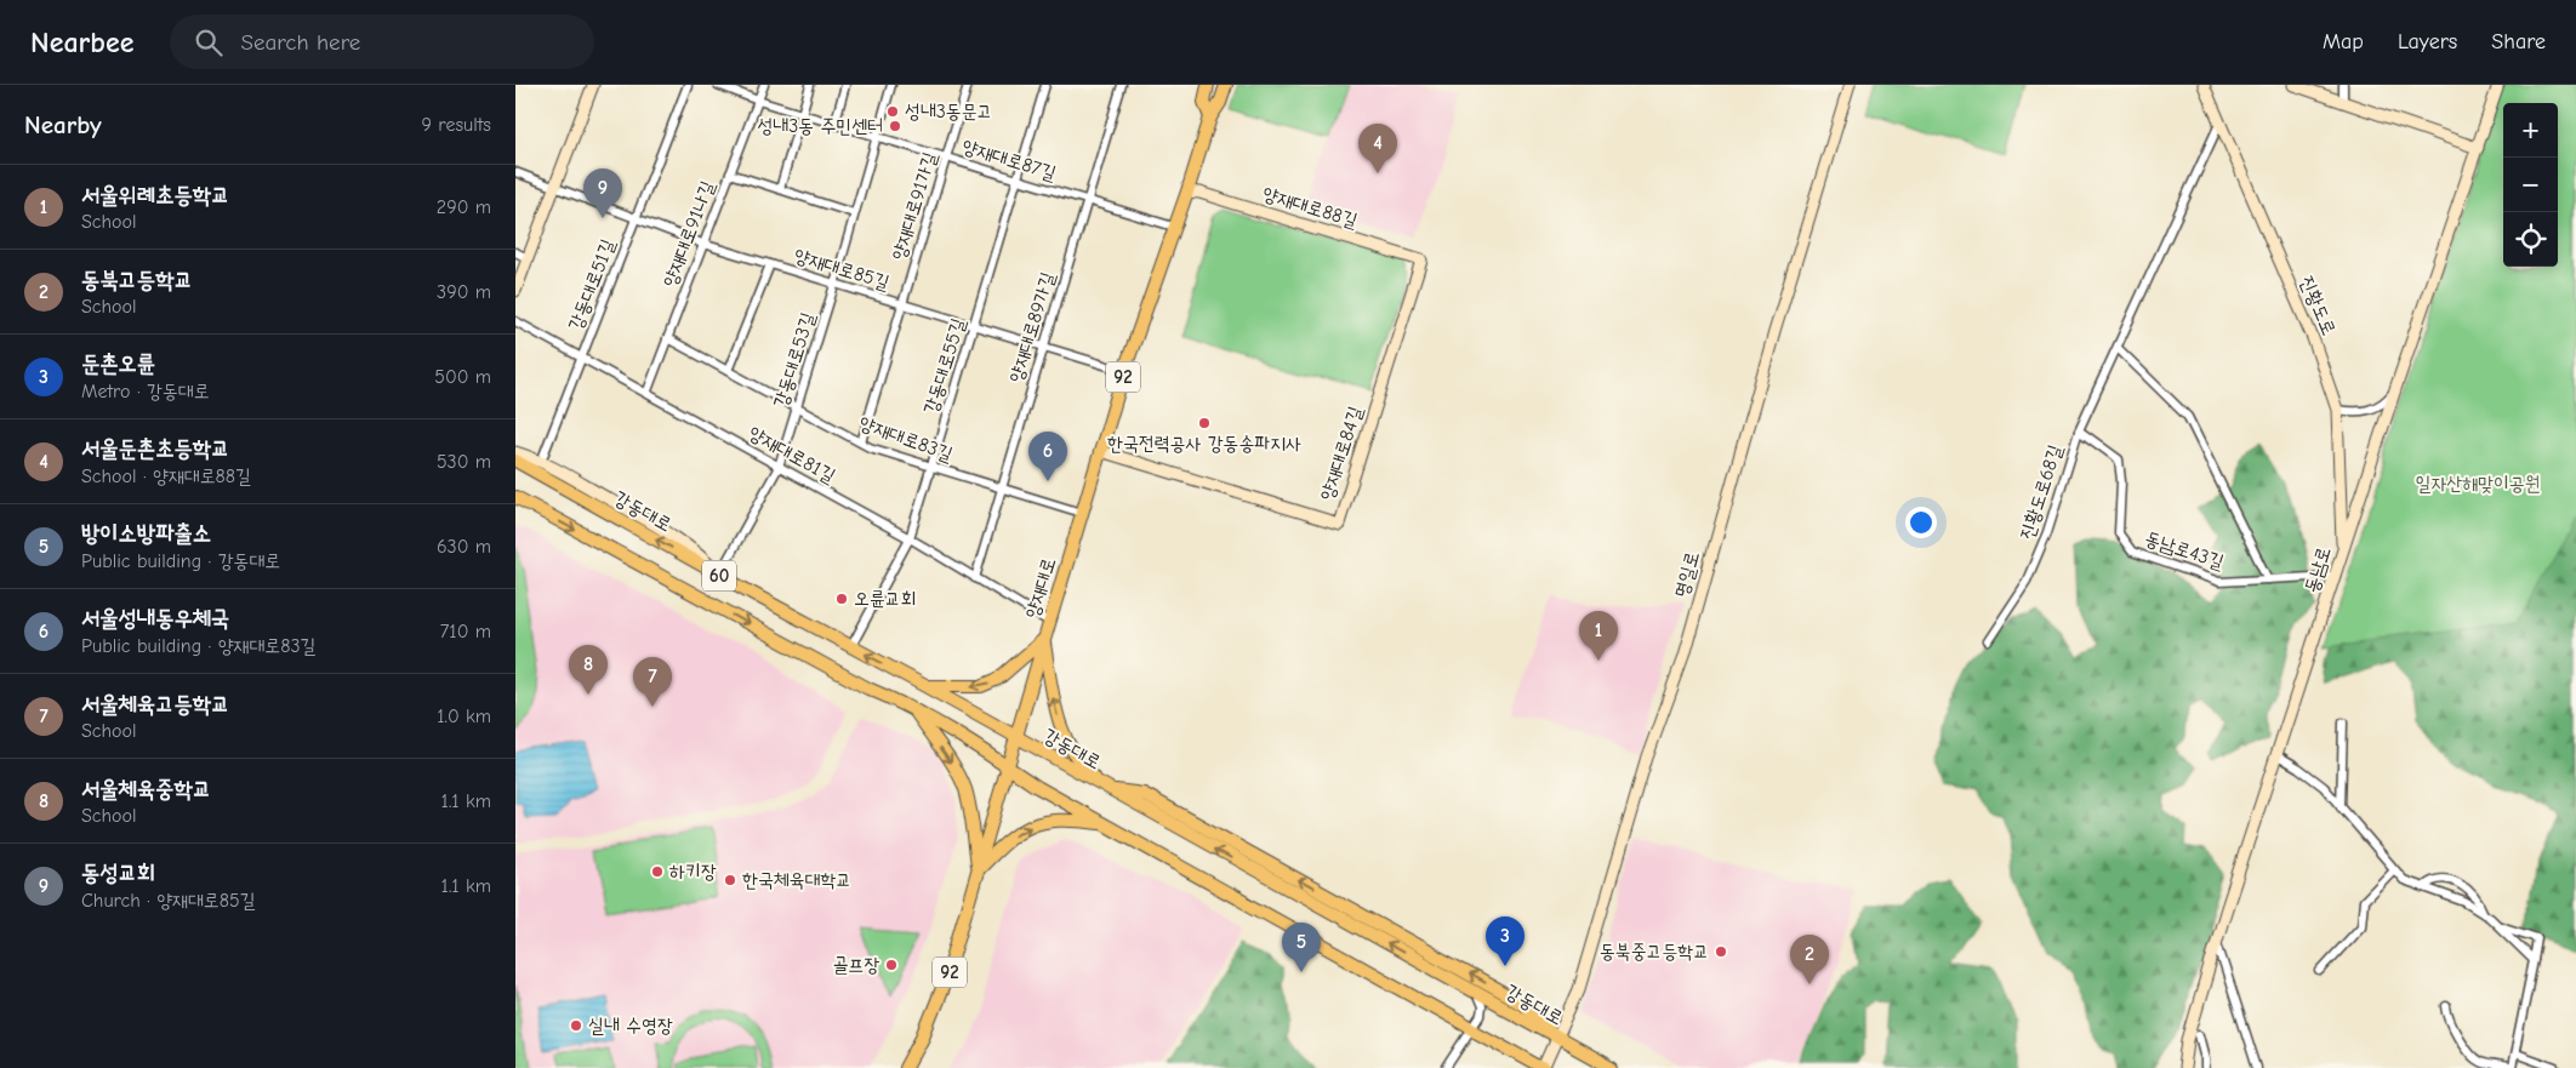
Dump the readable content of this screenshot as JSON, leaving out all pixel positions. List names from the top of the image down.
{
  "streets": {
    "main road": [
      "양재대로88길",
      "진황도로",
      "92",
      "양재대로84길",
      "강동대로",
      "동남로",
      "명일로",
      "60",
      "양재대로"
    ],
    "street": [
      "양재대로87길",
      "양재대로91가길",
      "양재대로91나길",
      "양재대로85길",
      "강동대로51길",
      "양재대로89가길",
      "강동대로53길",
      "강동대로55길",
      "양재대로83길",
      "양재대로81길",
      "진황도로68길",
      "동남로43길"
    ]
  },
  "crossings": [
    ["양재대로87길", "양재대로91가길"],
    ["양재대로87길", "양재대로91나길"],
    ["양재대로87길", "양재대로89가길"],
    ["양재대로87길", "강동대로53길"],
    ["양재대로87길", "강동대로55길"],
    ["양재대로87길", "양재대로"],
    ["양재대로91가길", "양재대로85길"],
    ["양재대로91가길", "양재대로83길"],
    ["양재대로88길", "양재대로84길"],
    ["양재대로88길", "양재대로"],
    ["양재대로91나길", "양재대로85길"],
    ["양재대로91나길", "양재대로83길"],
    ["양재대로91나길", "양재대로81길"],
    ["양재대로85길", "강동대로51길"],
    ["양재대로85길", "양재대로89가길"],
    ["양재대로85길", "강동대로53길"],
    ["양재대로85길", "강동대로55길"],
    ["양재대로85길", "양재대로"],
    ["강동대로51길", "양재대로81길"],
    ["진황도로", "진황도로68길"],
    ["진황도로", "동남로"],
    ["양재대로89가길", "양재대로83길"],
    ["양재대로89가길", "양재대로81길"],
    ["강동대로53길", "양재대로83길"],
    ["강동대로53길", "양재대로81길"],
    ["강동대로53길", "강동대로"],
    ["강동대로55길", "양재대로83길"],
    ["강동대로55길", "양재대로81길"],
    ["강동대로55길", "강동대로"],
    ["양재대로83길", "양재대로"],
    ["양재대로84길", "양재대로"],
    ["양재대로81길", "양재대로"],
    ["진황도로68길", "동남로43길"],
    ["강동대로", "명일로"],
    ["강동대로", "양재대로"],
    ["동남로43길", "동남로"],
    ["명일로", "60"],
    ["60", "양재대로"]
  ],
  "parks": ["일자산해맞이공원"],
  "places": [
    "성내3동문고",
    "성내3동 주민센터",
    "한국전력공사 강동송파지사",
    "오륜교회",
    "하키장",
    "한국체육대학교",
    "동북중고등학교",
    "골프장",
    "실내 수영장"
  ],
  "page": {
    "header": "Nearbee",
    "search": "Search here",
    "nav": ["Map", "Layers", "Share"],
    "heading": ["Nearby", "9 results"],
    "map_buttons": ["+", "−"],
    "pins": [
      "4",
      "9",
      "6",
      "1",
      "8",
      "7",
      "3",
      "5",
      "2"
    ],
    "list": [
      {
        "mark": "1",
        "name": "서울위례초등학교",
        "note": "School",
        "value": "290 m"
      },
      {
        "mark": "2",
        "name": "동북고등학교",
        "note": "School",
        "value": "390 m"
      },
      {
        "mark": "3",
        "name": "둔촌오륜",
        "note": "Metro · 강동대로",
        "value": "500 m"
      },
      {
        "mark": "4",
        "name": "서울둔촌초등학교",
        "note": "School · 양재대로88길",
        "value": "530 m"
      },
      {
        "mark": "5",
        "name": "방이소방파출소",
        "note": "Public building · 강동대로",
        "value": "630 m"
      },
      {
        "mark": "6",
        "name": "서울성내동우체국",
        "note": "Public building · 양재대로83길",
        "value": "710 m"
      },
      {
        "mark": "7",
        "name": "서울체육고등학교",
        "note": "School",
        "value": "1.0 km"
      },
      {
        "mark": "8",
        "name": "서울체육중학교",
        "note": "School",
        "value": "1.1 km"
      },
      {
        "mark": "9",
        "name": "동성교회",
        "note": "Church · 양재대로85길",
        "value": "1.1 km"
      }
    ]
  }
}
